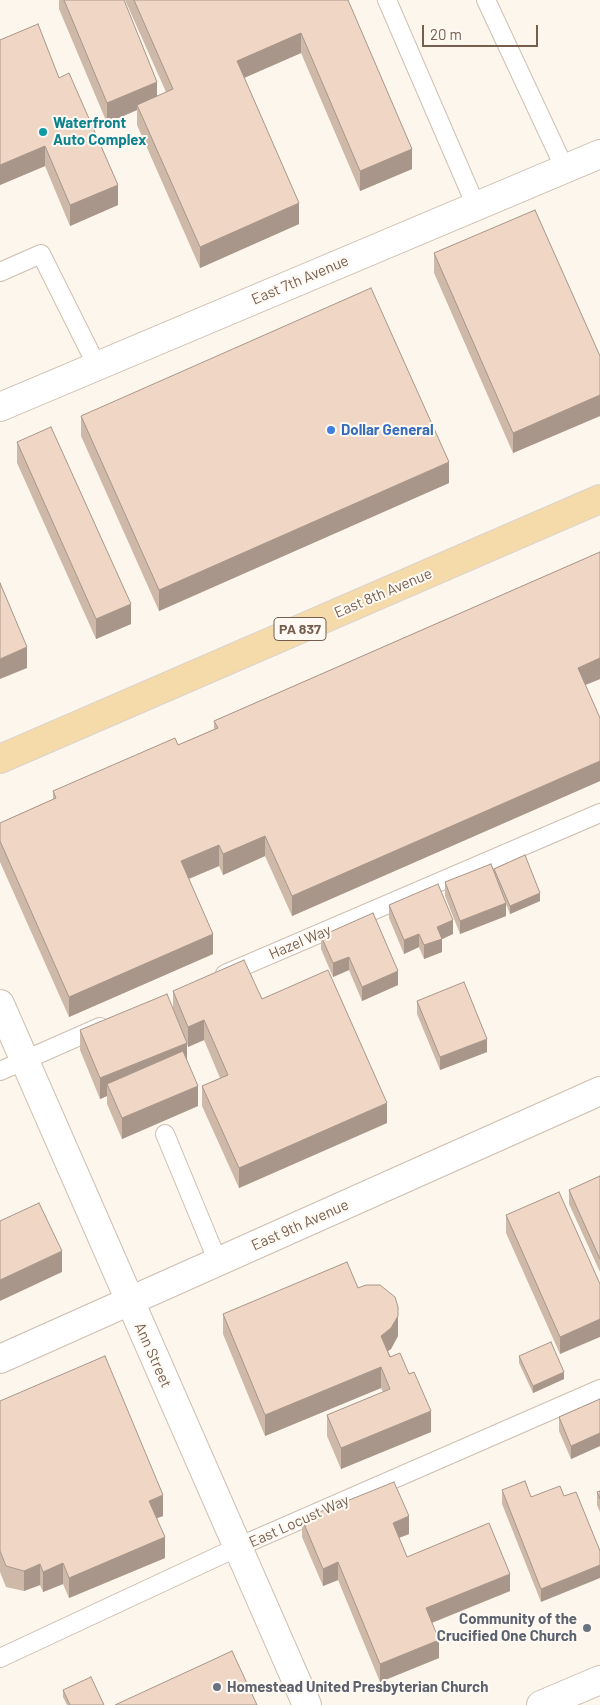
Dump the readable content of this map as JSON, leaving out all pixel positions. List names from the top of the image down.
{
  "streets": {
    "main road": ["East 8th Avenue", "PA 837"],
    "street": ["East 7th Avenue", "East 9th Avenue", "Ann Street"],
    "lane": ["Hazel Way", "East Locust Way"]
  },
  "crossings": [
    ["East 9th Avenue", "Ann Street"],
    ["Ann Street", "East Locust Way"]
  ],
  "places": [
    "Waterfront Auto Complex",
    "Dollar General",
    "Community of the Crucified One Church",
    "Homestead United Presbyterian Church"
  ],
  "scale_bar": "20 m"
}
